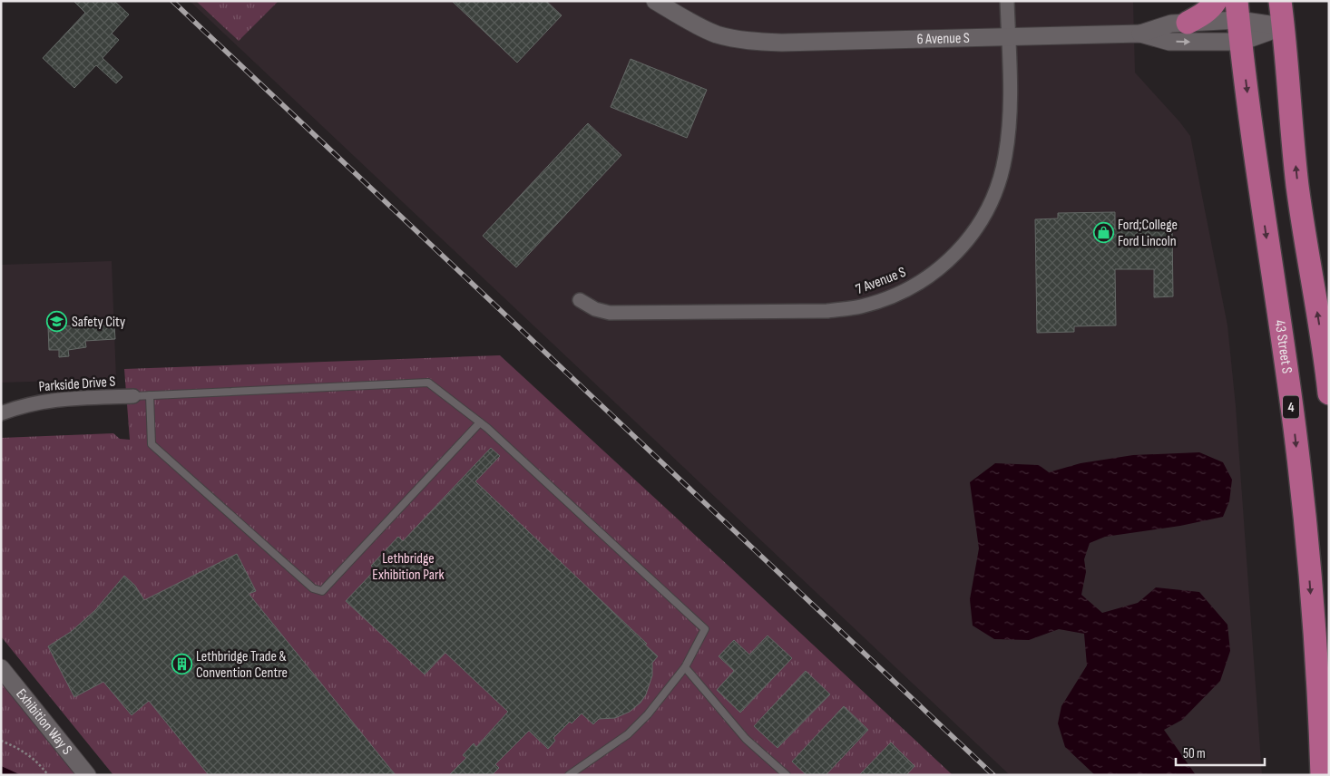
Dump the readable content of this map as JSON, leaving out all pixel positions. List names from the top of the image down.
{
  "streets": {
    "highway": ["43 Street S", "4"],
    "street": [
      "6 Avenue S",
      "7 Avenue S",
      "Parkside Drive S",
      "Exhibition Way S"
    ]
  },
  "crossings": [
    ["6 Avenue S", "7 Avenue S"],
    ["6 Avenue S", "43 Street S"]
  ],
  "parks": ["Lethbridge Exhibition Park"],
  "places": {
    "shop": ["Ford;College Ford Lincoln"],
    "school or university": ["Safety City"],
    "building": ["Lethbridge Trade & Convention Centre"]
  },
  "scale_bar": "50 m"
}
